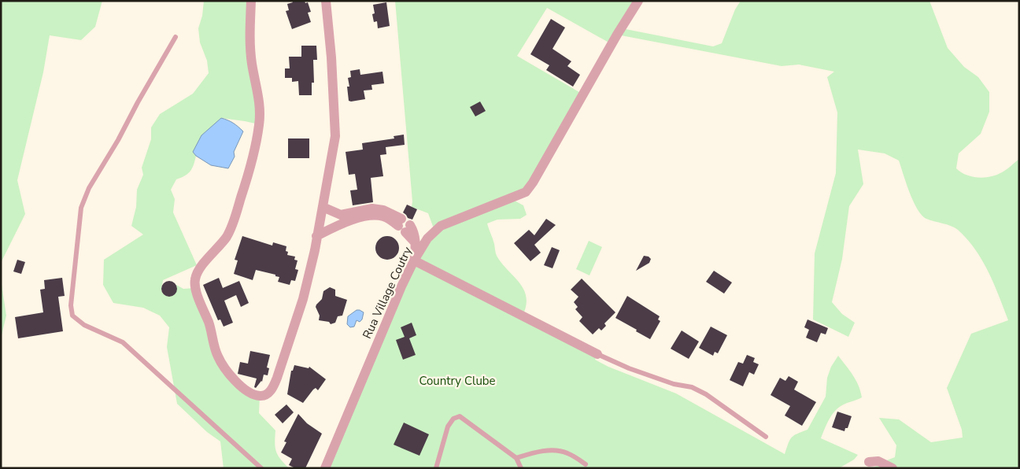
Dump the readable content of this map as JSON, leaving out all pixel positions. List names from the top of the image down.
{
  "streets": {
    "street": ["Rua Village Coutry"]
  },
  "parks": ["Country Clube"]
}
